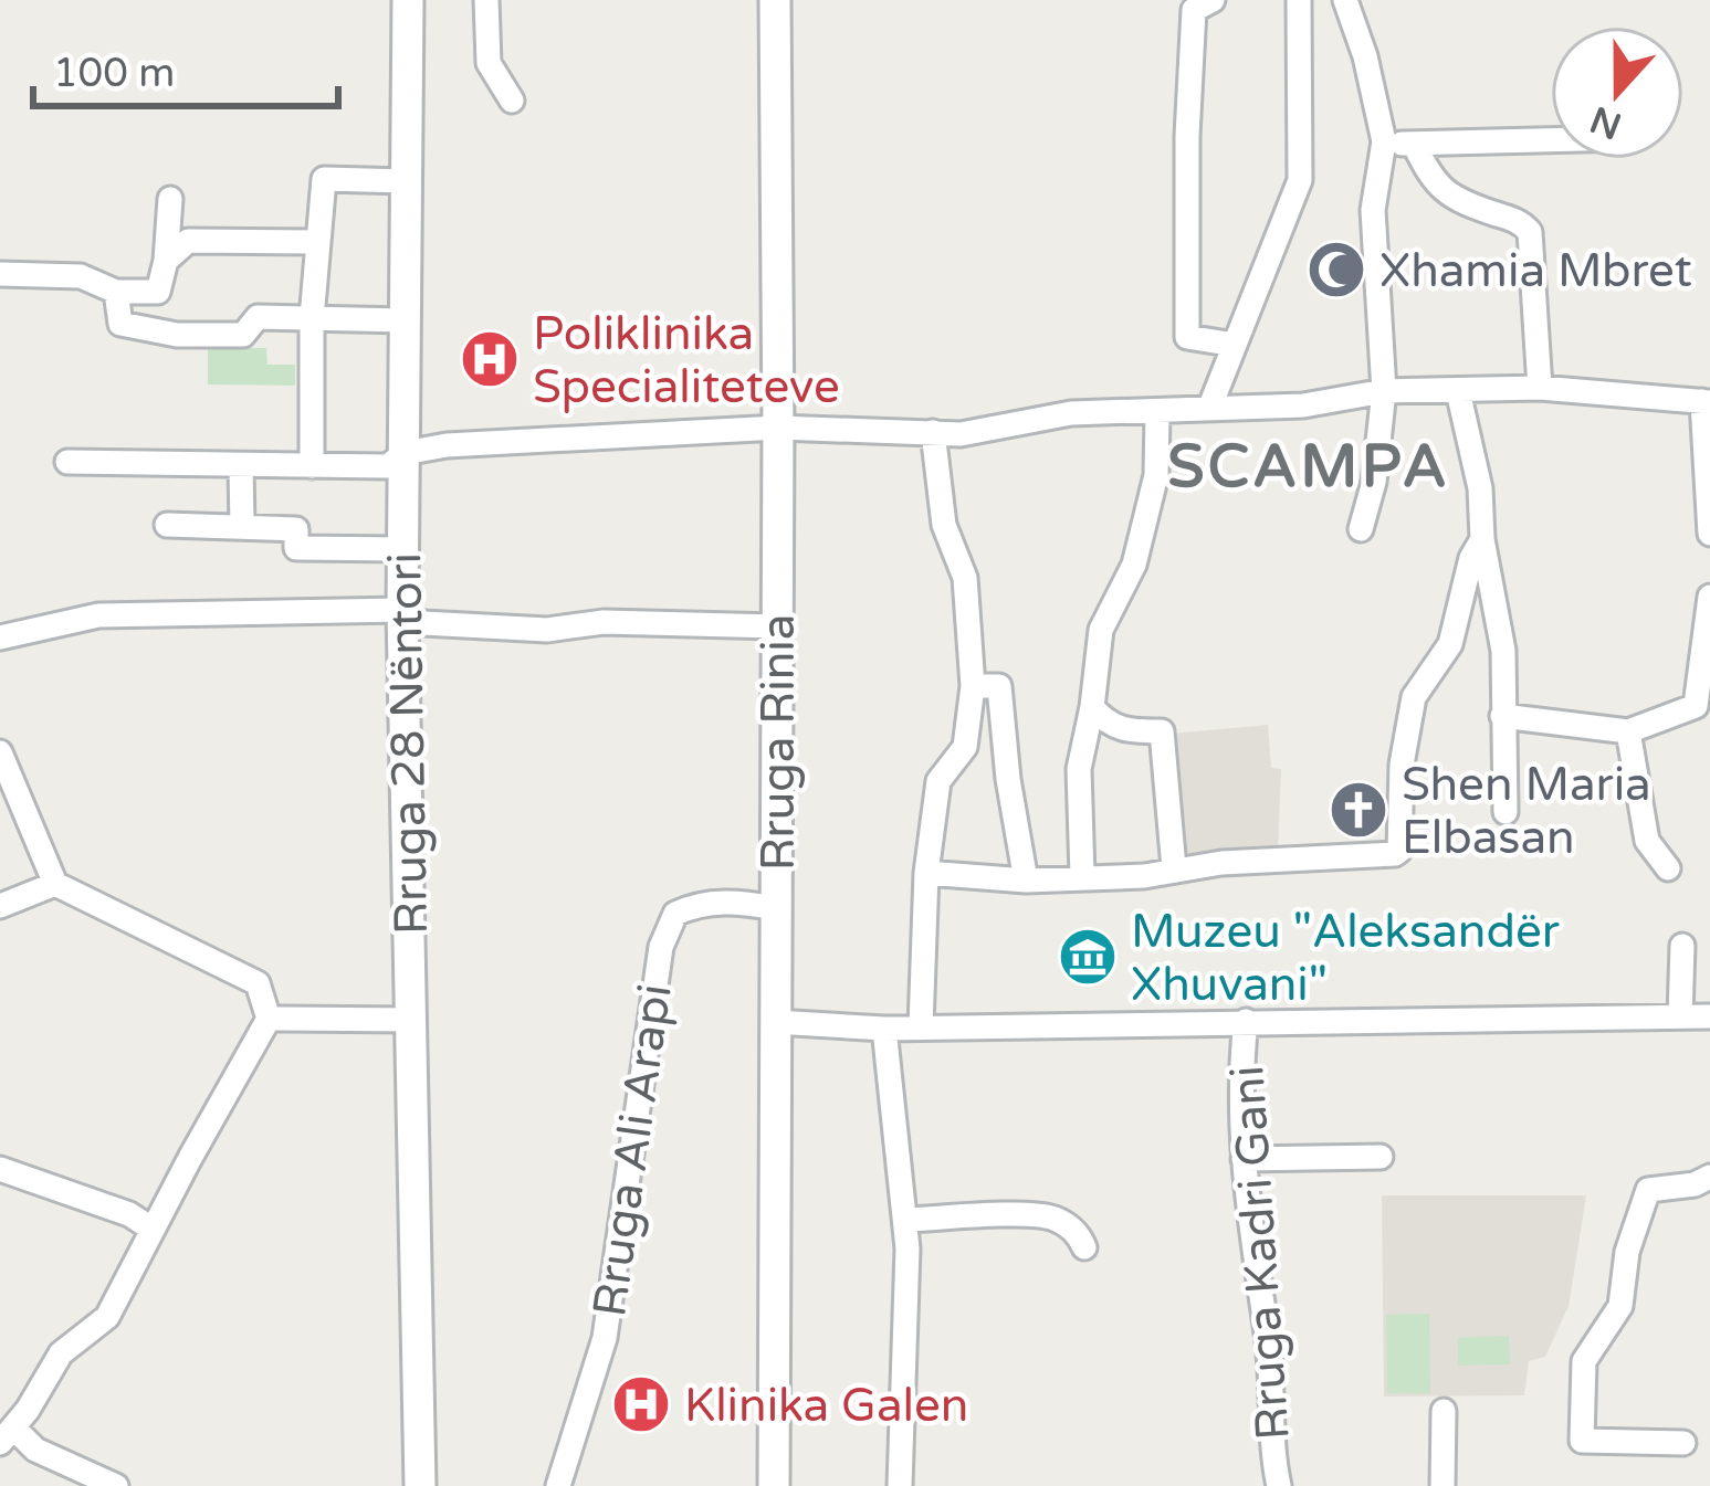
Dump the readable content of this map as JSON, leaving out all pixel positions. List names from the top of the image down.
{
  "streets": {
    "main road": ["Rruga Rinia", "Rruga 28 Nëntori"],
    "street": ["Rruga Ali Arapi", "Rruga Kadri Gani"]
  },
  "crossings": [
    ["Rruga Rinia", "Rruga Ali Arapi"]
  ],
  "districts": ["SCAMPA"],
  "places": {
    "mosque": ["Xhamia Mbret"],
    "hospital": ["Poliklinika Specialiteteve", "Klinika Galen"],
    "church": ["Shen Maria Elbasan"],
    "museum": ["Muzeu \"Aleksandër Xhuvani\""]
  },
  "scale_bar": "100 m",
  "north": "bottom"
}
